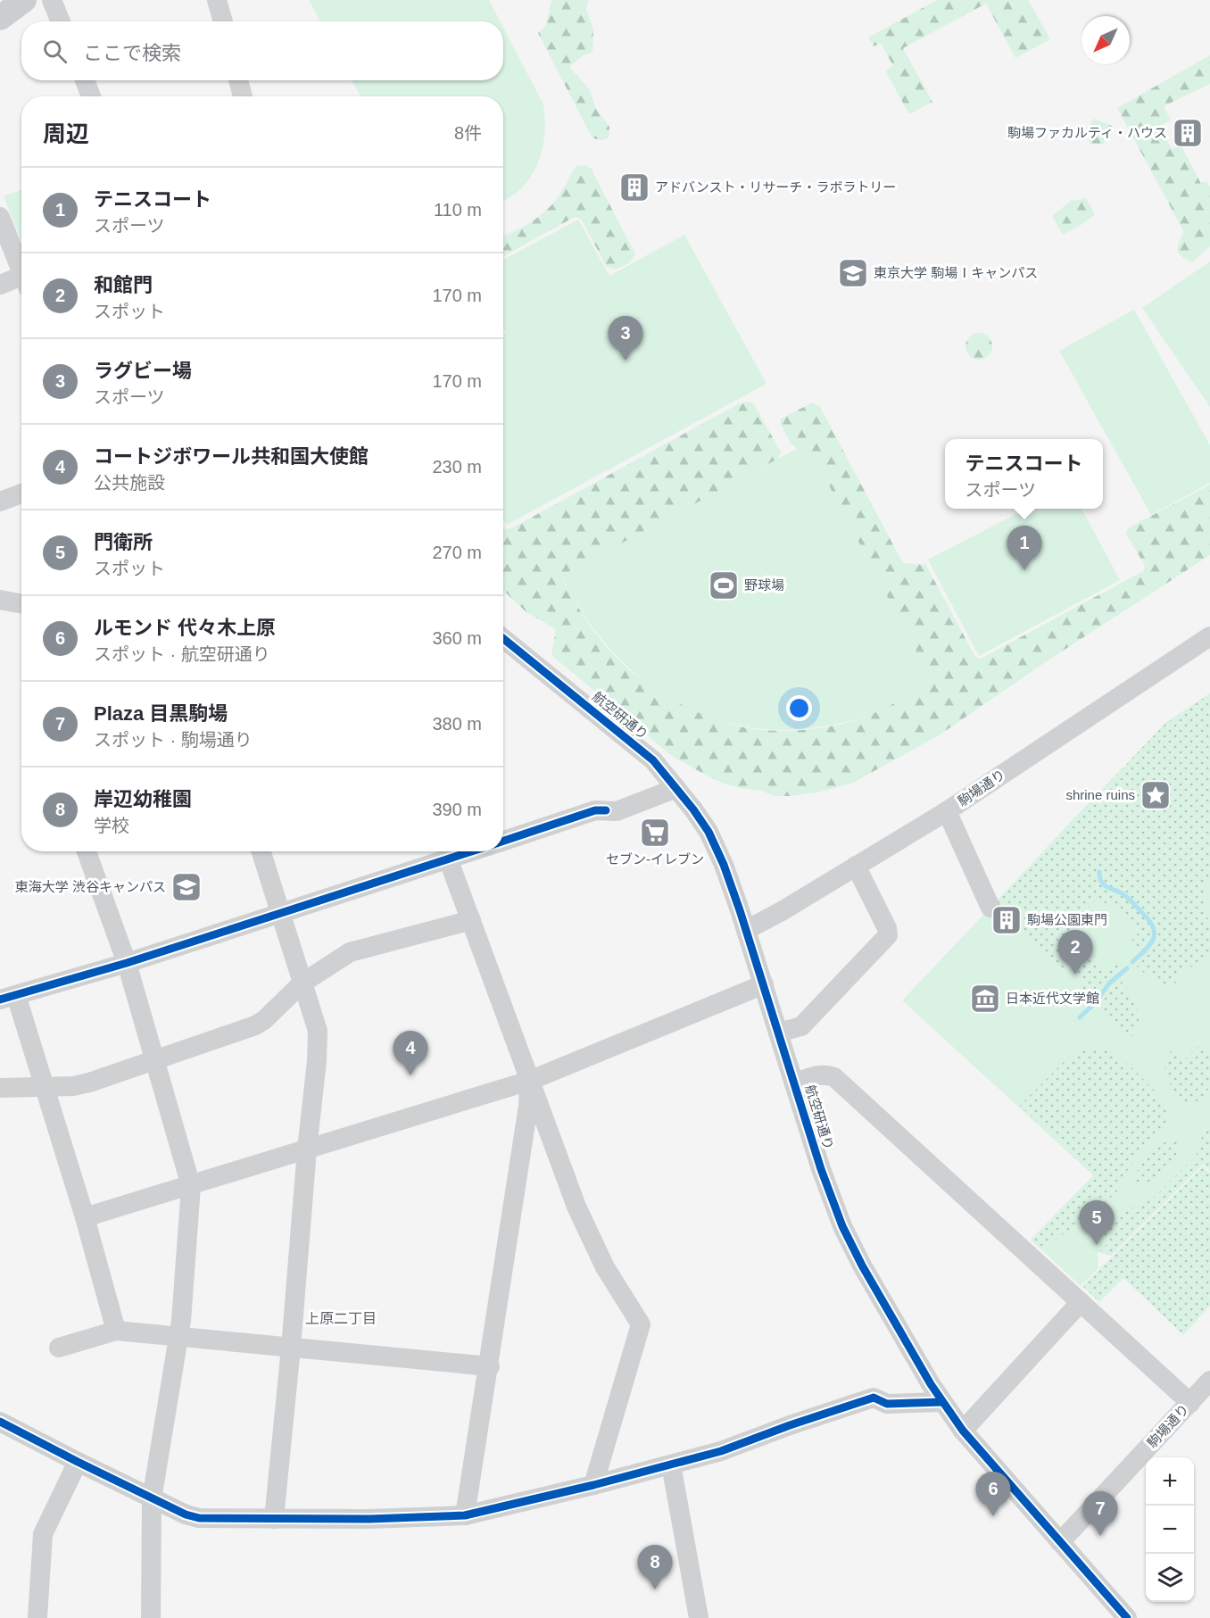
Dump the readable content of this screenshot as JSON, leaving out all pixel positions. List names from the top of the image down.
{
  "streets": {
    "street": ["航空研通り", "駒場通り"]
  },
  "crossings": [
    ["航空研通り", "駒場通り"]
  ],
  "districts": ["上原二丁目"],
  "places": {
    "building": ["駒場ファカルティ・ハウス", "アドバンスト・リサーチ・ラボラトリー", "駒場公園東門"],
    "school or university": ["東京大学 駒場Ⅰキャンパス", "東海大学 渋谷キャンパス"],
    "sports": ["野球場"],
    "place": ["shrine ruins"],
    "supermarket": ["セブン-イレブン"],
    "museum": ["日本近代文学館"]
  },
  "north": "bottom left",
  "page": {
    "search": "ここで検索",
    "heading": ["周辺", "8件"],
    "list": [
      {
        "mark": "1",
        "name": "テニスコート",
        "note": "スポーツ",
        "value": "110 m"
      },
      {
        "mark": "2",
        "name": "和館門",
        "note": "スポット",
        "value": "170 m"
      },
      {
        "mark": "3",
        "name": "ラグビー場",
        "note": "スポーツ",
        "value": "170 m"
      },
      {
        "mark": "4",
        "name": "コートジボワール共和国大使館",
        "note": "公共施設",
        "value": "230 m"
      },
      {
        "mark": "5",
        "name": "門衛所",
        "note": "スポット",
        "value": "270 m"
      },
      {
        "mark": "6",
        "name": "ルモンド 代々木上原",
        "note": "スポット · 航空研通り",
        "value": "360 m"
      },
      {
        "mark": "7",
        "name": "Plaza 目黒駒場",
        "note": "スポット · 駒場通り",
        "value": "380 m"
      },
      {
        "mark": "8",
        "name": "岸辺幼稚園",
        "note": "学校",
        "value": "390 m"
      }
    ],
    "pins": [
      "3",
      "1",
      "2",
      "4",
      "5",
      "6",
      "7",
      "8"
    ],
    "popup": ["テニスコート", "スポーツ"],
    "map_buttons": ["+", "−"]
  }
}
